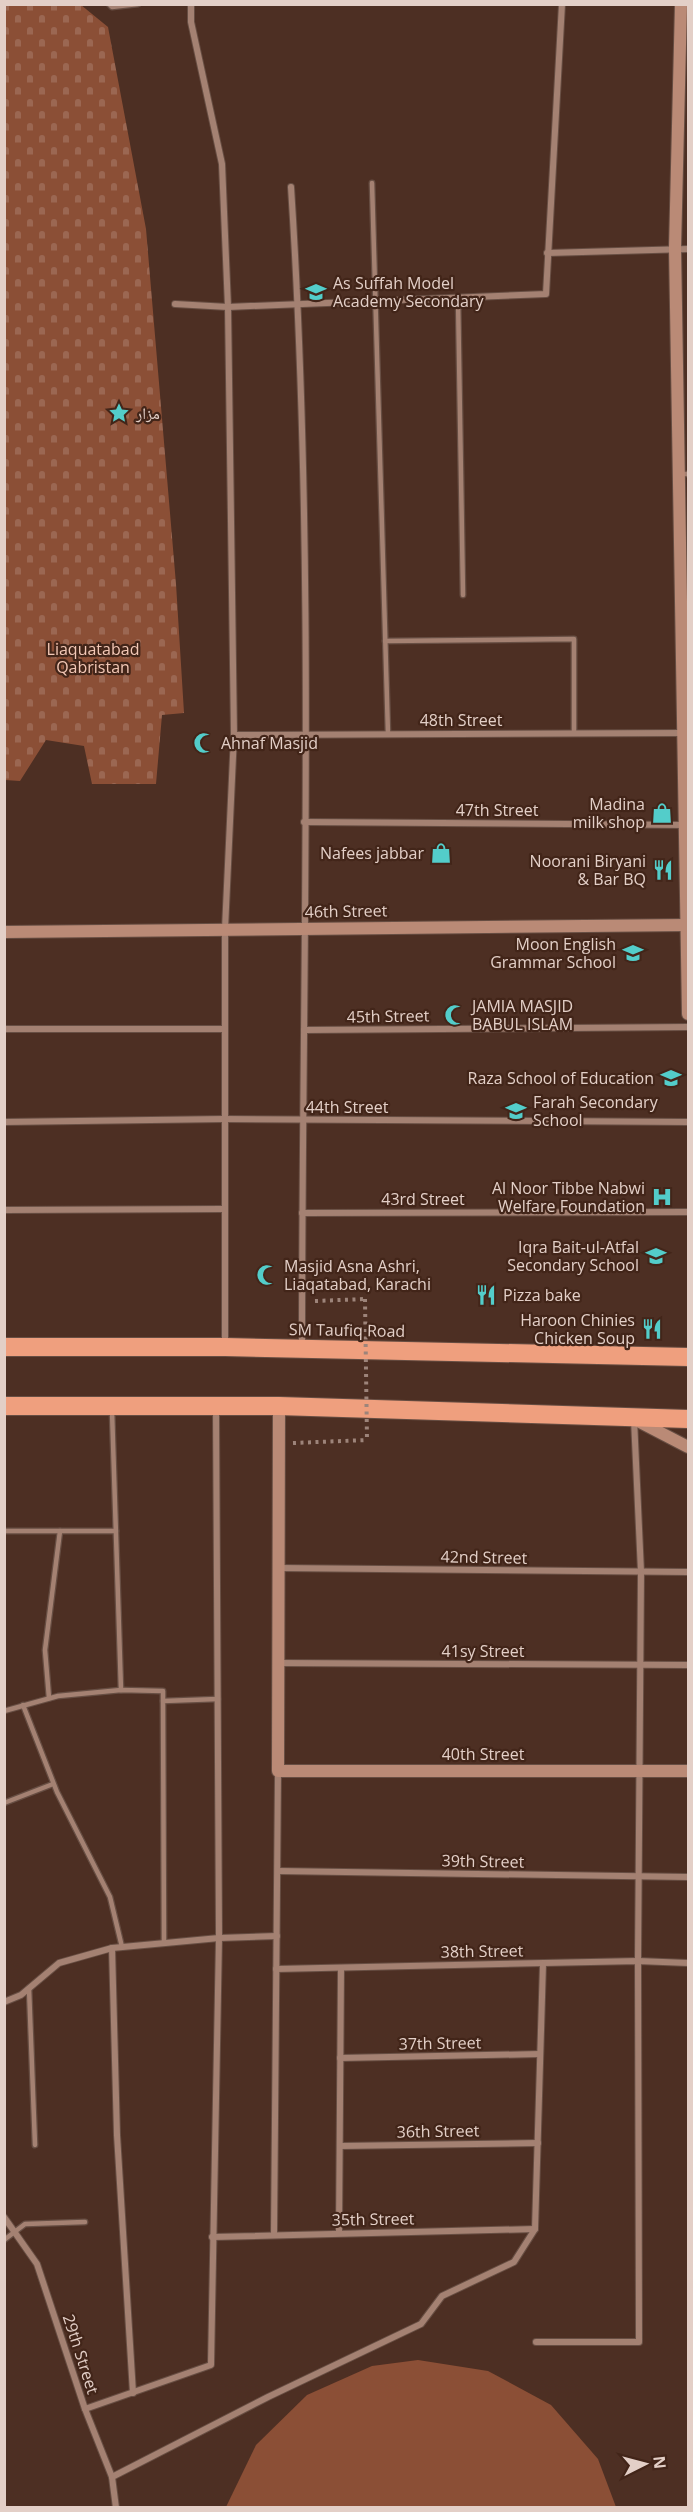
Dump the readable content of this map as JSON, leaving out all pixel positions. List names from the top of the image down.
{
  "streets": {
    "highway": ["SM Taufiq Road"],
    "street": [
      "48th Street",
      "47th Street",
      "46th Street",
      "45th Street",
      "44th Street",
      "43rd Street",
      "42nd Street",
      "41sy Street",
      "40th Street",
      "39th Street",
      "38th Street",
      "37th Street",
      "36th Street",
      "35th Street",
      "29th Street"
    ]
  },
  "parks": ["Liaquatabad Qabristan"],
  "places": {
    "school or university": [
      "As Suffah Model Academy Secondary",
      "Moon English Grammar School",
      "Raza School of Education",
      "Farah Secondary School",
      "Iqra Bait-ul-Atfal Secondary School"
    ],
    "place": ["مزار"],
    "mosque": ["Ahnaf Masjid", "JAMIA MASJID BABUL ISLAM", "Masjid Asna Ashri, Liaqatabad, Karachi"],
    "shop": ["Madina milk shop", "Nafees jabbar"],
    "restaurant": ["Noorani Biryani & Bar BQ", "Pizza bake", "Haroon Chinies Chicken Soup"],
    "hospital": ["Al Noor Tibbe Nabwi Welfare Foundation"]
  },
  "north": "right"
}
